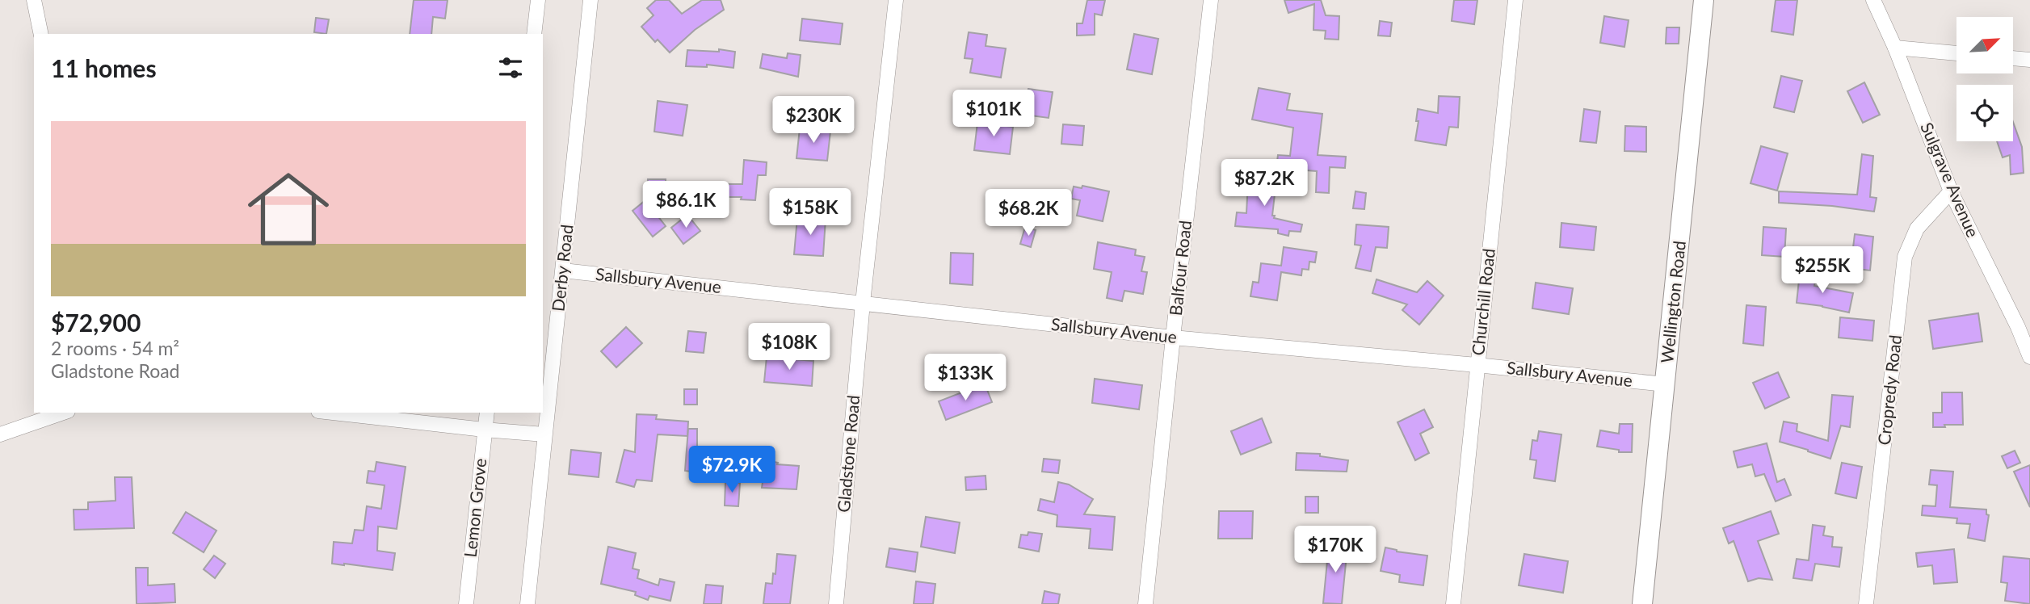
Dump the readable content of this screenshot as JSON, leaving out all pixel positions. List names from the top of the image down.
{
  "streets": {
    "main road": ["Wellington Road"],
    "street": [
      "Sulgrave Avenue",
      "Derby Road",
      "Balfour Road",
      "Sallsbury Avenue",
      "Churchill Road",
      "Cropredy Road",
      "Gladstone Road",
      "Lemon Grove"
    ]
  },
  "crossings": [
    ["Sulgrave Avenue", "Cropredy Road"],
    ["Derby Road", "Sallsbury Avenue"],
    ["Balfour Road", "Sallsbury Avenue"],
    ["Sallsbury Avenue", "Churchill Road"],
    ["Sallsbury Avenue", "Wellington Road"],
    ["Sallsbury Avenue", "Gladstone Road"]
  ],
  "north": "top right",
  "page": {
    "heading": "11 homes",
    "price": [
      "$101K",
      "$230K",
      "$87.2K",
      "$86.1K",
      "$158K",
      "$68.2K",
      "$255K",
      "$108K",
      "$133K",
      "$72.9K",
      "$170K"
    ],
    "list": [
      {
        "name": "$72,900",
        "note": "2 rooms · 54 m² · Gladstone Road"
      }
    ]
  }
}
